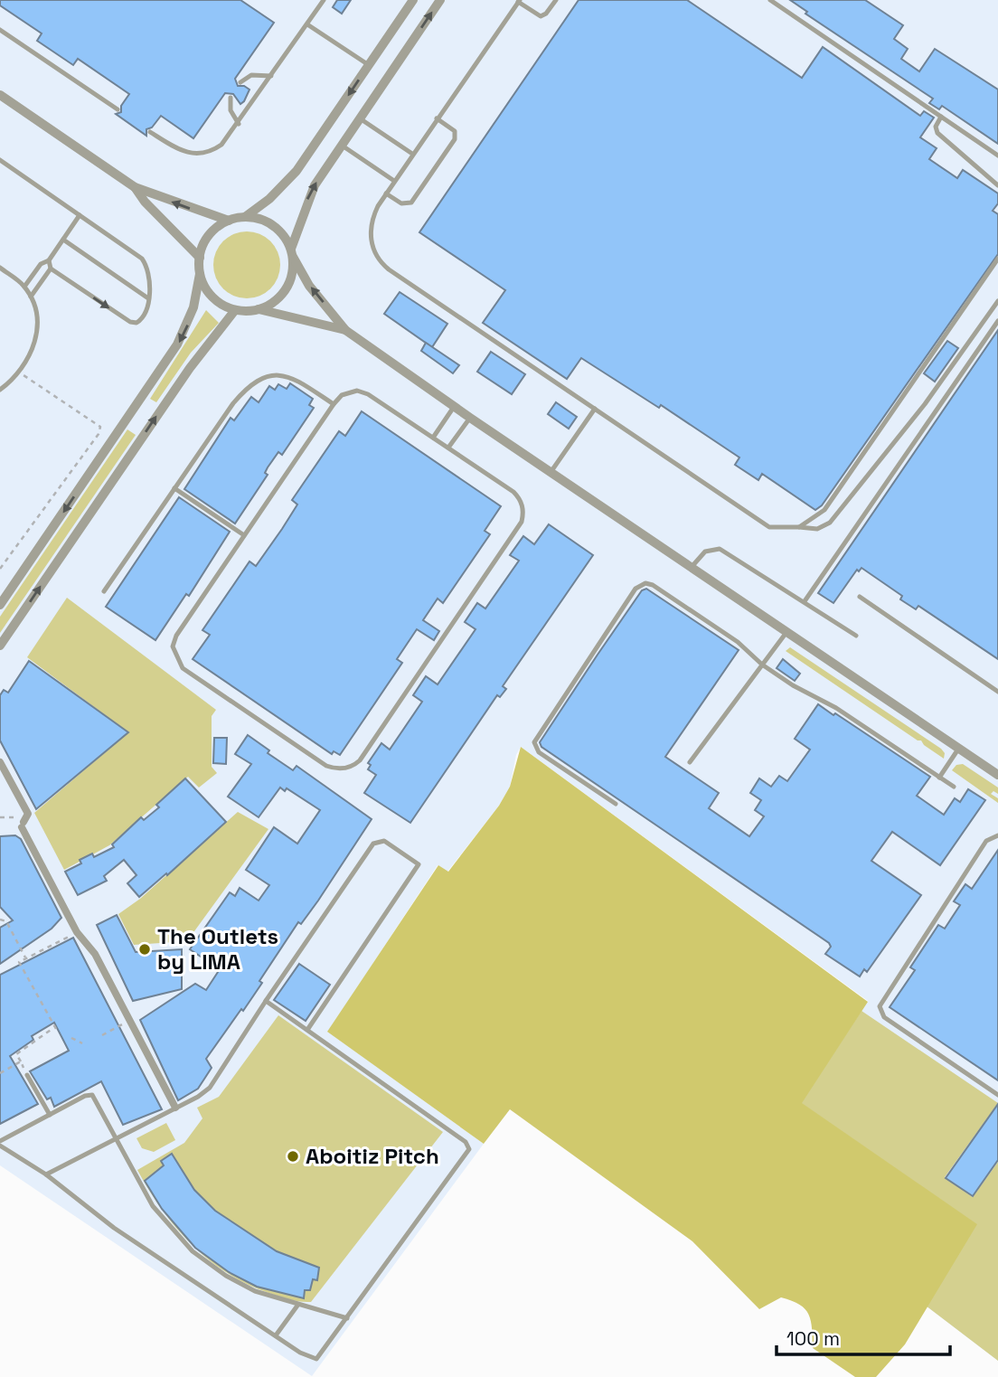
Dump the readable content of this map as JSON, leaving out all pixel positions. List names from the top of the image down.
{
  "places": ["The Outlets by LIMA", "Aboitiz Pitch"],
  "scale_bar": "100 m"
}
